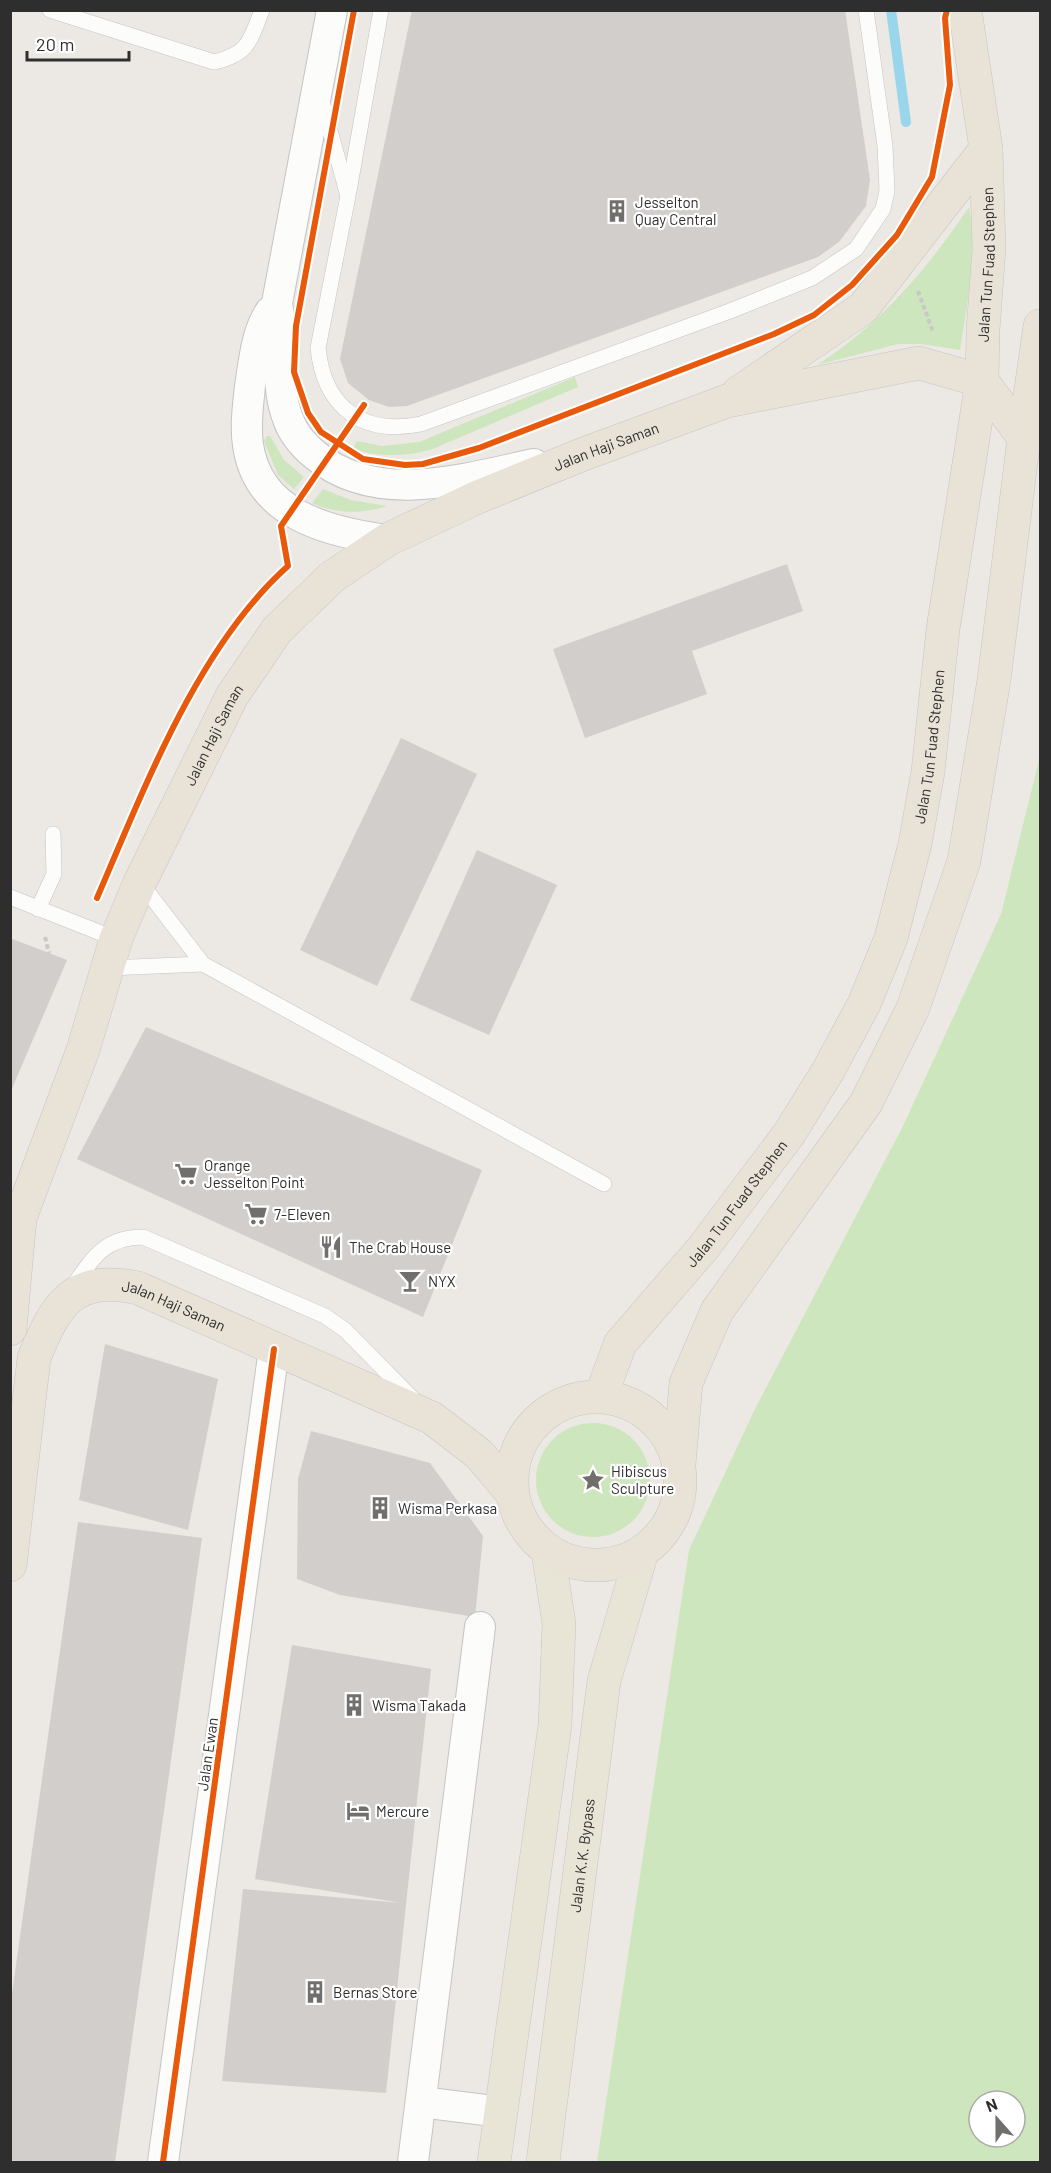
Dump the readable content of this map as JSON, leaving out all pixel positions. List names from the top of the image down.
{
  "streets": {
    "highway": ["Jalan Tun Fuad Stephen", "Jalan Haji Saman"],
    "main road": ["Jalan K.K. Bypass"],
    "street": ["Jalan Ewan"]
  },
  "crossings": [
    ["Jalan Tun Fuad Stephen", "Jalan Haji Saman"],
    ["Jalan Tun Fuad Stephen", "Jalan K.K. Bypass"],
    ["Jalan Haji Saman", "Jalan Ewan"],
    ["Jalan Haji Saman", "Jalan K.K. Bypass"]
  ],
  "places": {
    "building": [
      "Jesselton Quay Central",
      "Wisma Perkasa",
      "Wisma Takada",
      "Bernas Store"
    ],
    "supermarket": ["Orange Jesselton Point", "7-Eleven"],
    "restaurant": ["The Crab House"],
    "bar": ["NYX"],
    "place": ["Hibiscus Sculpture"],
    "hotel": ["Mercure"]
  },
  "scale_bar": "20 m",
  "north": "top"
}
